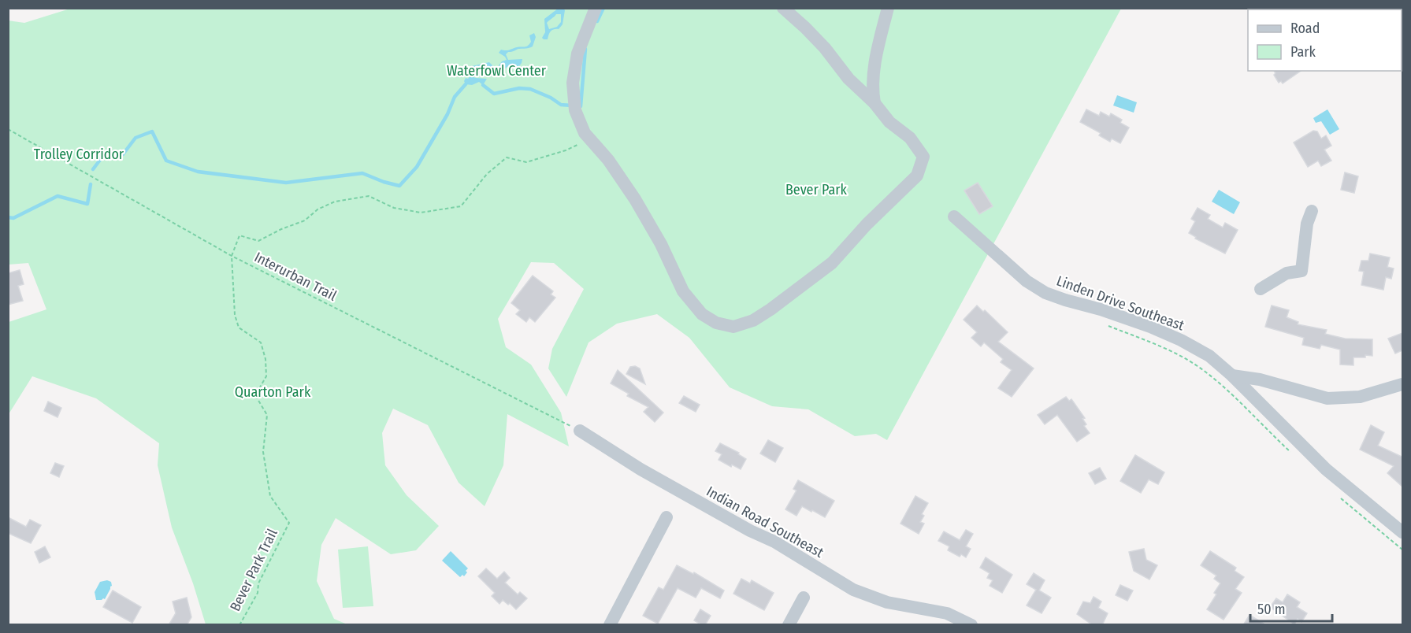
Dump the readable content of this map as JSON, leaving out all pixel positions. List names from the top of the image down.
{
  "streets": {
    "street": ["Linden Drive Southeast", "Indian Road Southeast"],
    "path": ["Interurban Trail", "Bever Park Trail"]
  },
  "crossings": [
    ["Interurban Trail", "Indian Road Southeast"],
    ["Interurban Trail", "Bever Park Trail"]
  ],
  "parks": [
    "Waterfowl Center",
    "Trolley Corridor",
    "Bever Park",
    "Quarton Park"
  ],
  "legend": ["Road", "Park"],
  "scale_bar": "50 m"
}
